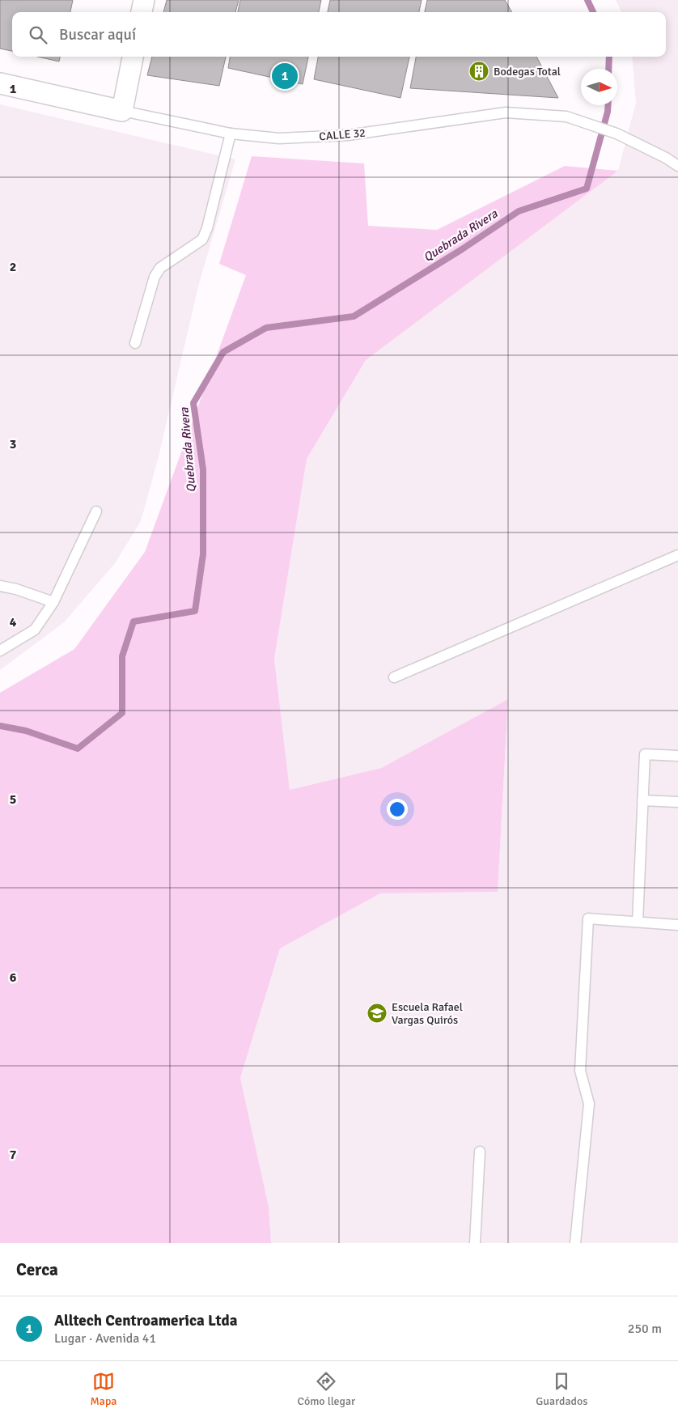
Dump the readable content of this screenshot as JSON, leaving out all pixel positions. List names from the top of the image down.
{
  "streets": {
    "street": ["CALLE 32"]
  },
  "water": ["Quebrada Rivera"],
  "places": {
    "building": ["Bodegas Total"],
    "school or university": ["Escuela Rafael Vargas Quirós"]
  },
  "north": "right",
  "page": {
    "search": "Buscar aquí",
    "pins": "1",
    "heading": "Cerca",
    "list": [
      {
        "mark": "1",
        "name": "Alltech Centroamerica Ltda",
        "note": "Lugar · Avenida 41",
        "value": "250 m"
      }
    ],
    "nav": ["Mapa", "Cómo llegar", "Guardados"]
  },
  "grid": {
    "rows": [
      "1",
      "2",
      "3",
      "4",
      "5",
      "6",
      "7"
    ]
  }
}
